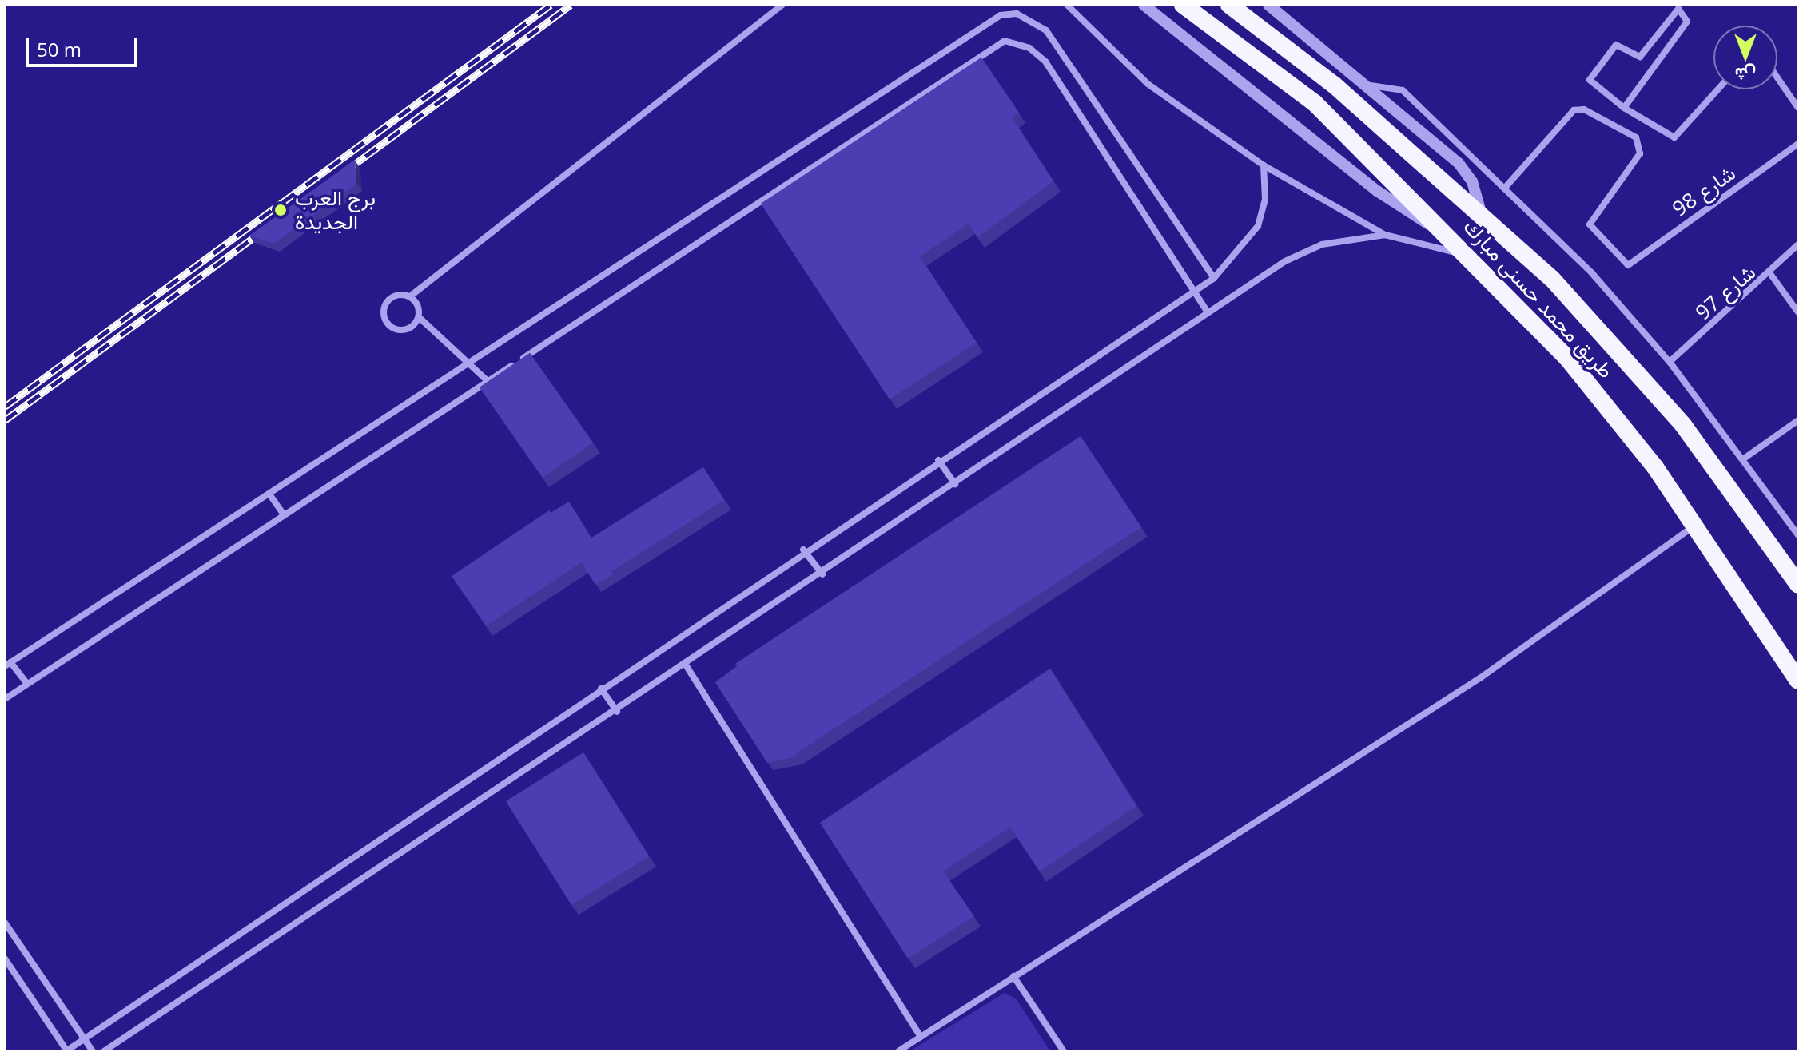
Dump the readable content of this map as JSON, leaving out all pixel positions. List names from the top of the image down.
{
  "streets": {
    "highway": ["طريق محمد حسنى مبارك"],
    "street": ["شارع 98", "شارع 97"]
  },
  "places": ["برج العرب الجديدة"],
  "scale_bar": "50 m",
  "north": "bottom"
}
